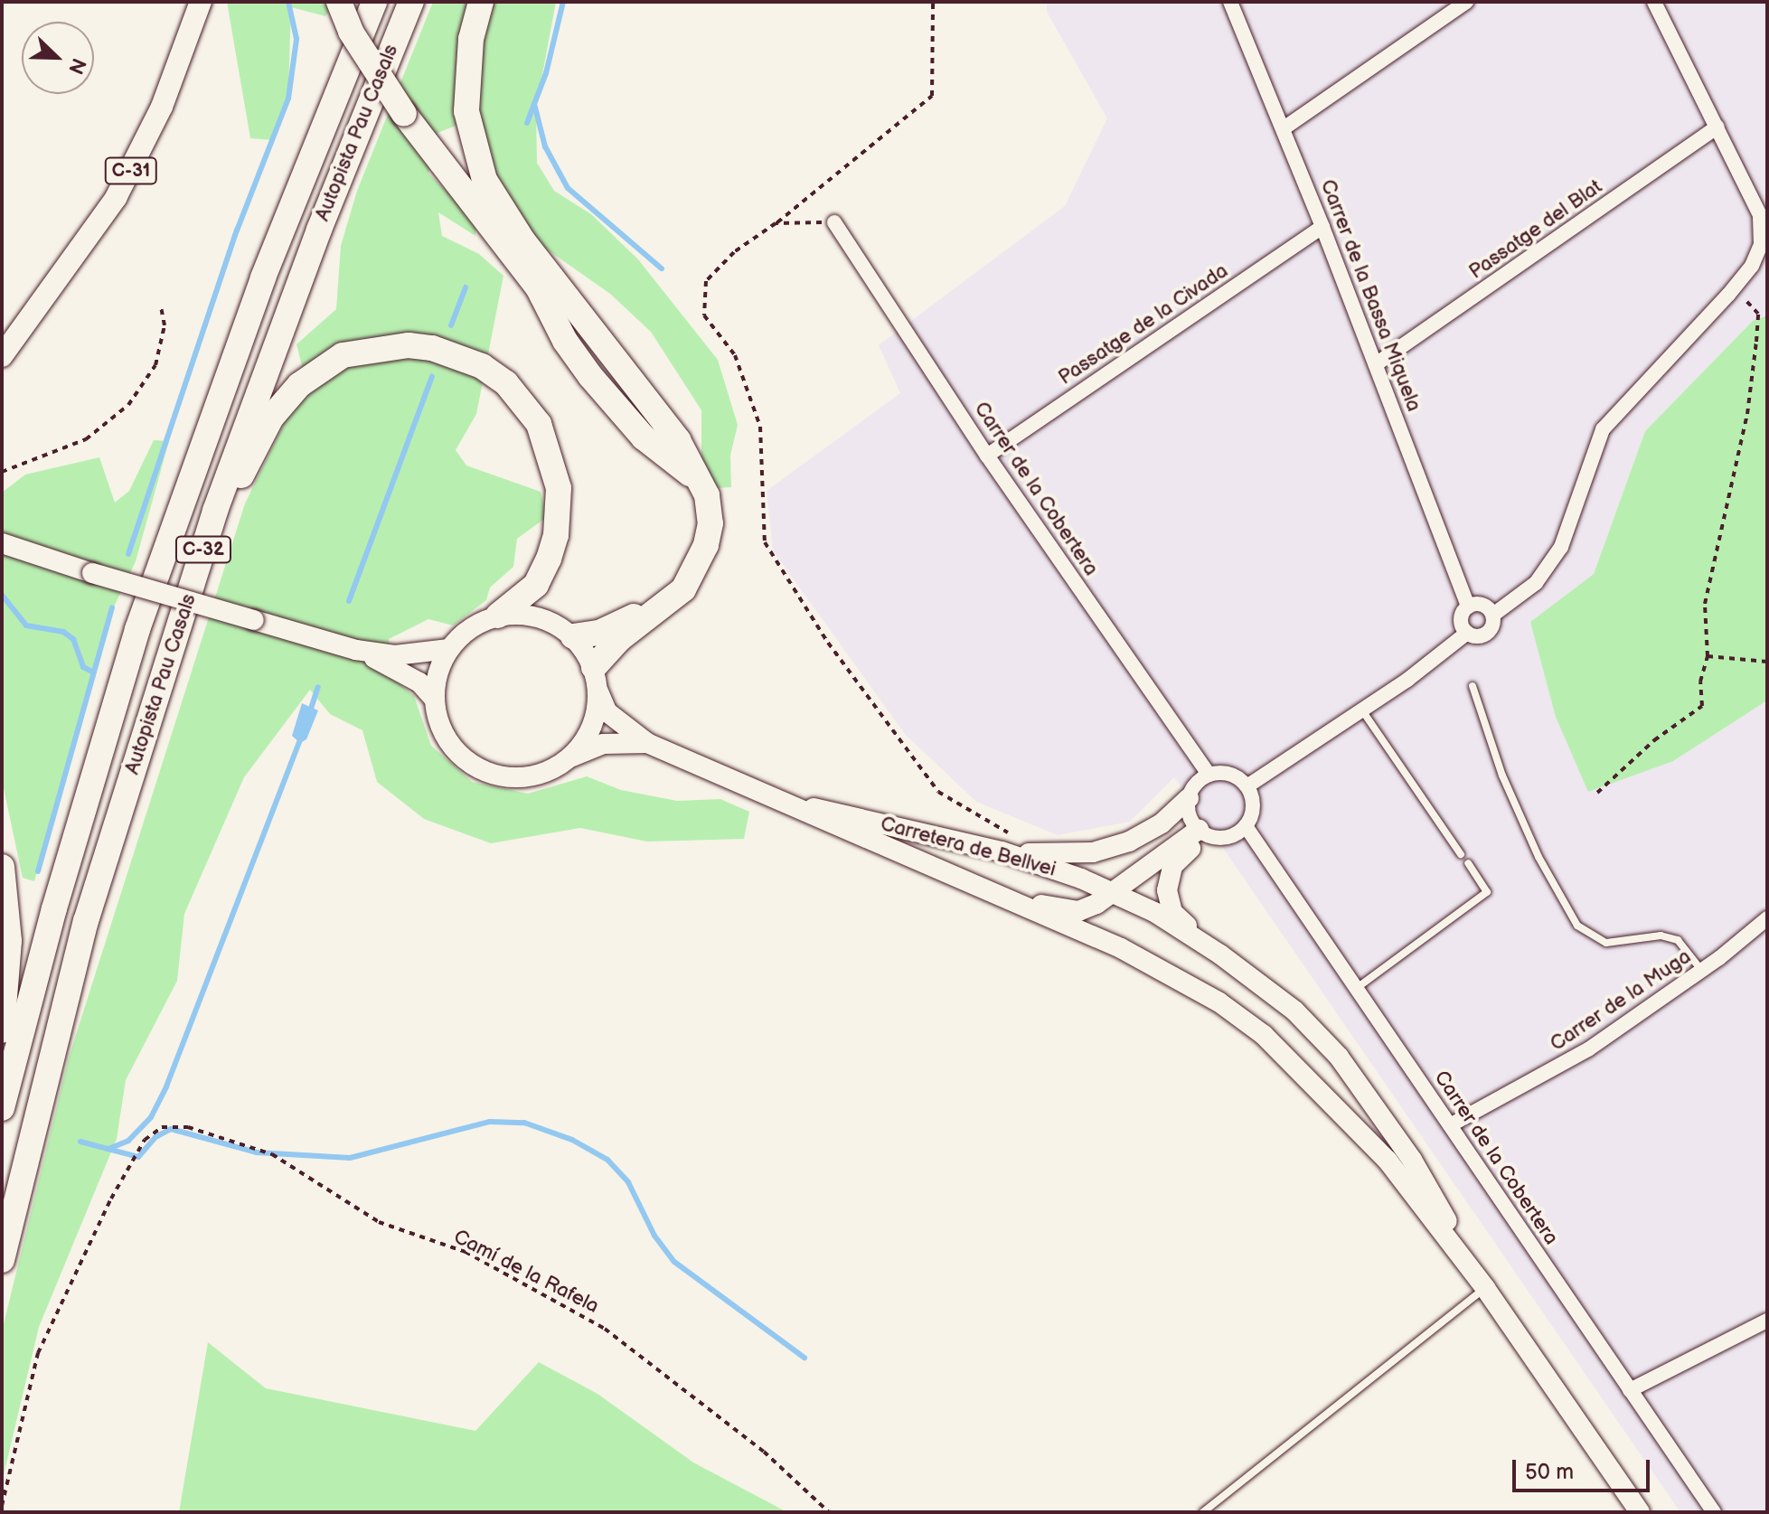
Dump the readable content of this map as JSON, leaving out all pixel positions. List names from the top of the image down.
{
  "streets": {
    "highway": ["Autopista Pau Casals", "C-32"],
    "main road": ["C-31", "Carretera de Bellvei"],
    "street": [
      "Passatge del Blat",
      "Carrer de la Bassa Miquela",
      "Passatge de la Civada",
      "Carrer de la Cobertera",
      "Carrer de la Muga"
    ],
    "path": ["Camí de la Rafela"]
  },
  "crossings": [
    ["Passatge del Blat", "Carrer de la Bassa Miquela"],
    ["Carrer de la Bassa Miquela", "Passatge de la Civada"],
    ["Passatge de la Civada", "Carrer de la Cobertera"],
    ["Carrer de la Cobertera", "Carrer de la Muga"]
  ],
  "scale_bar": "50 m",
  "north": "bottom right"
}
